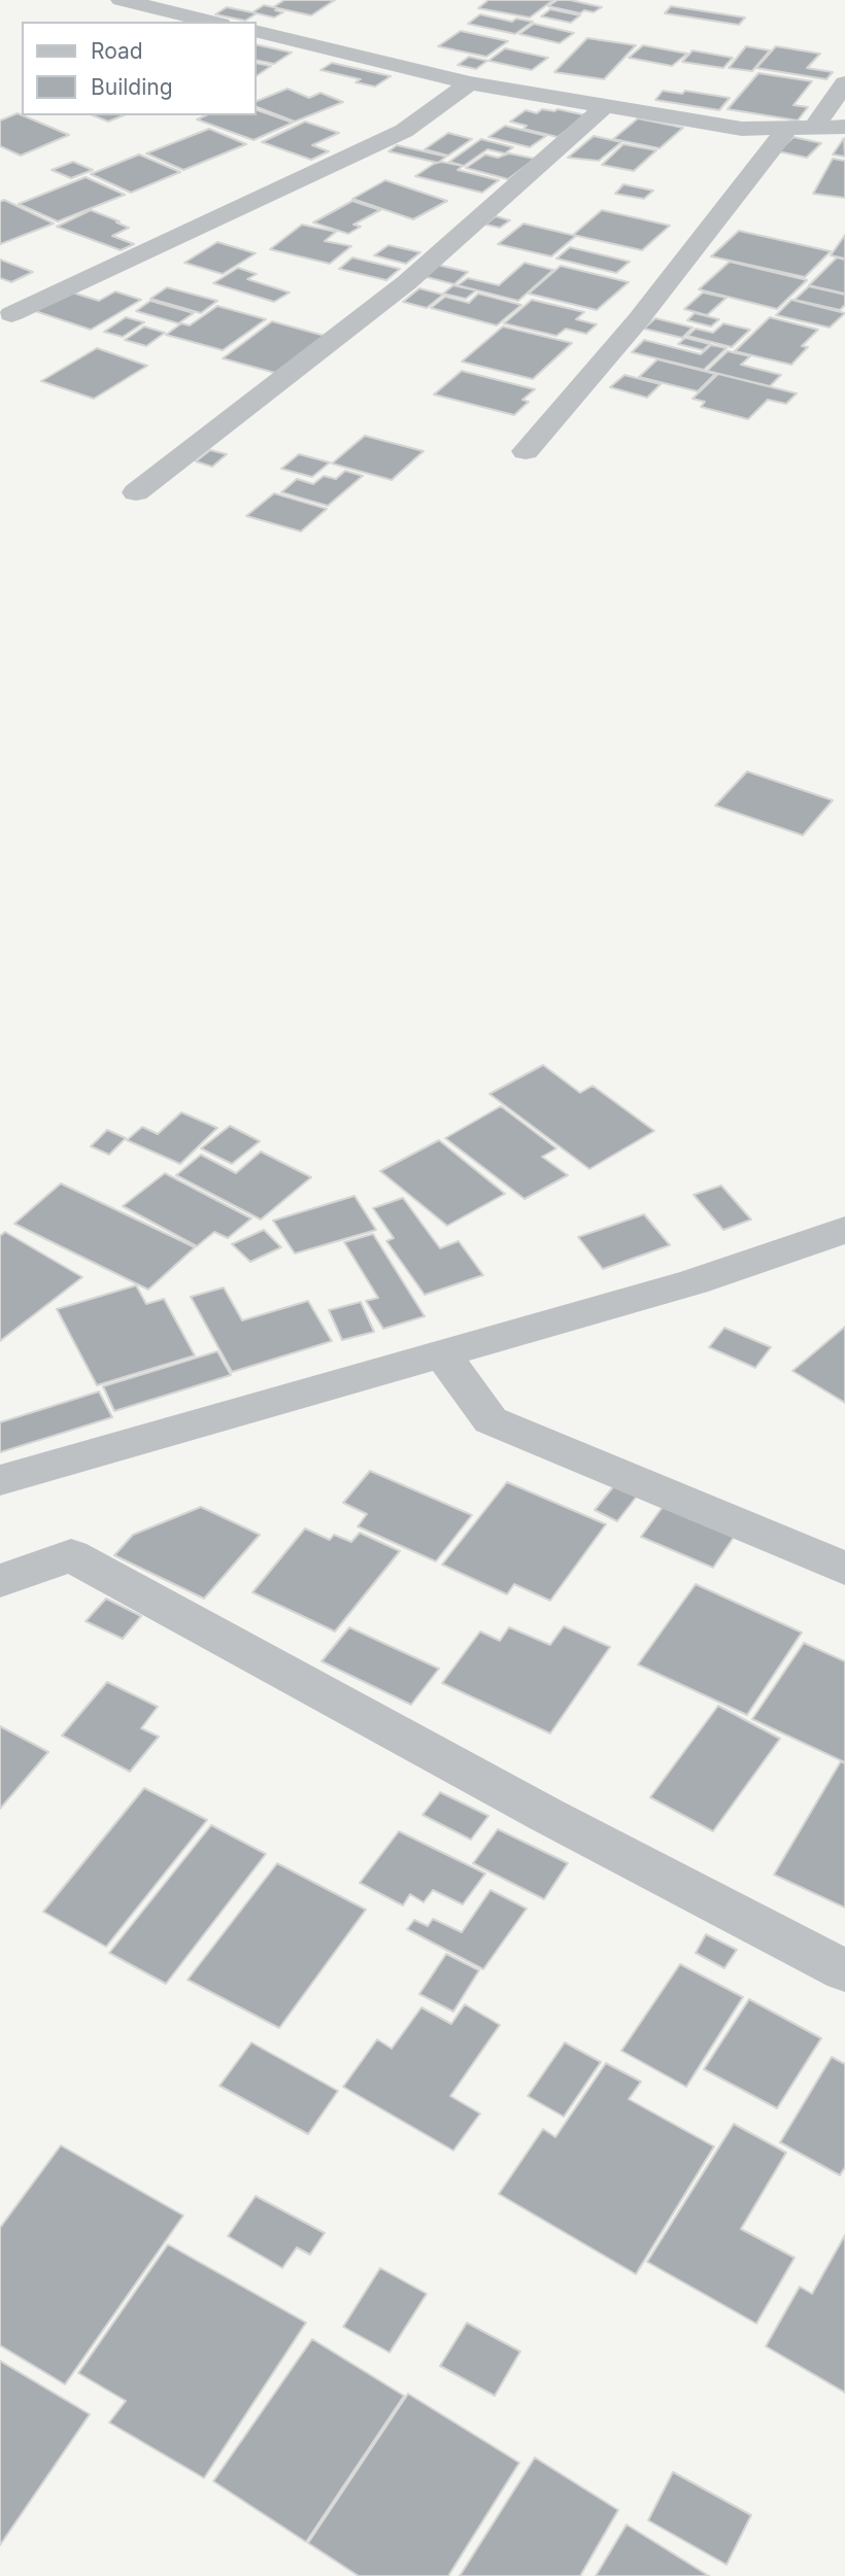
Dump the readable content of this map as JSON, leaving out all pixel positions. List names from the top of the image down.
{
  "legend": ["Road", "Building"]
}
